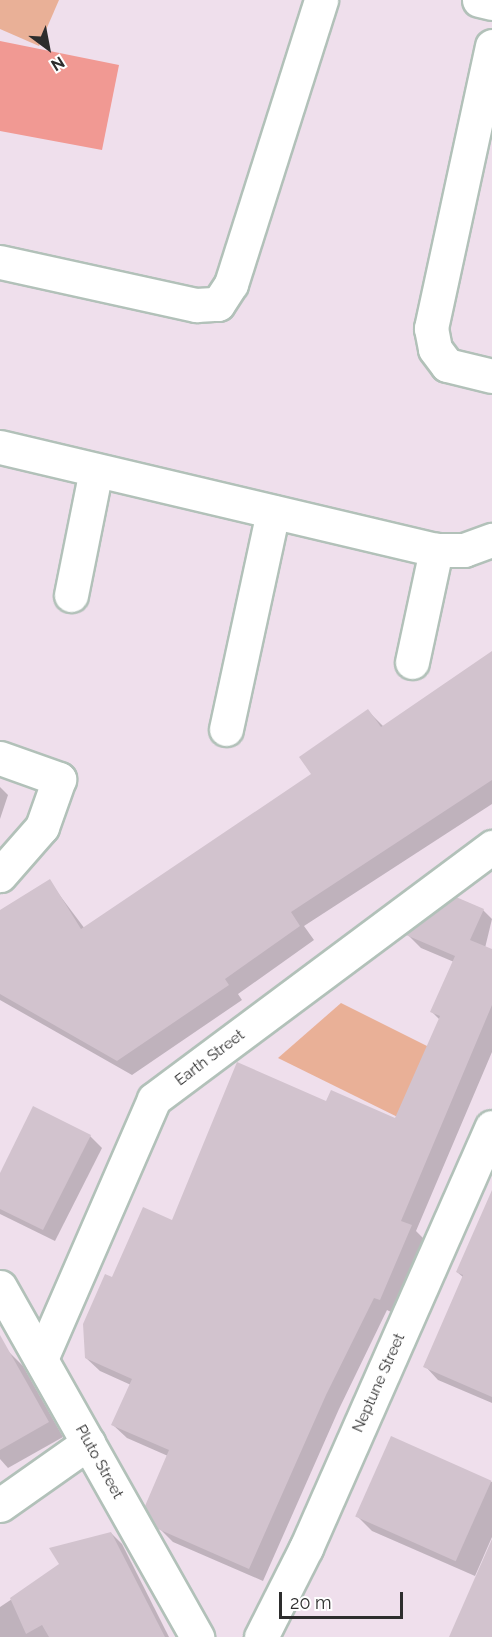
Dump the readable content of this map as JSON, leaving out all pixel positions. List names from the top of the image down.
{
  "streets": {
    "street": ["Earth Street", "Neptune Street", "Pluto Street"]
  },
  "crossings": [
    ["Earth Street", "Pluto Street"]
  ],
  "scale_bar": "20 m",
  "north": "bottom right"
}
